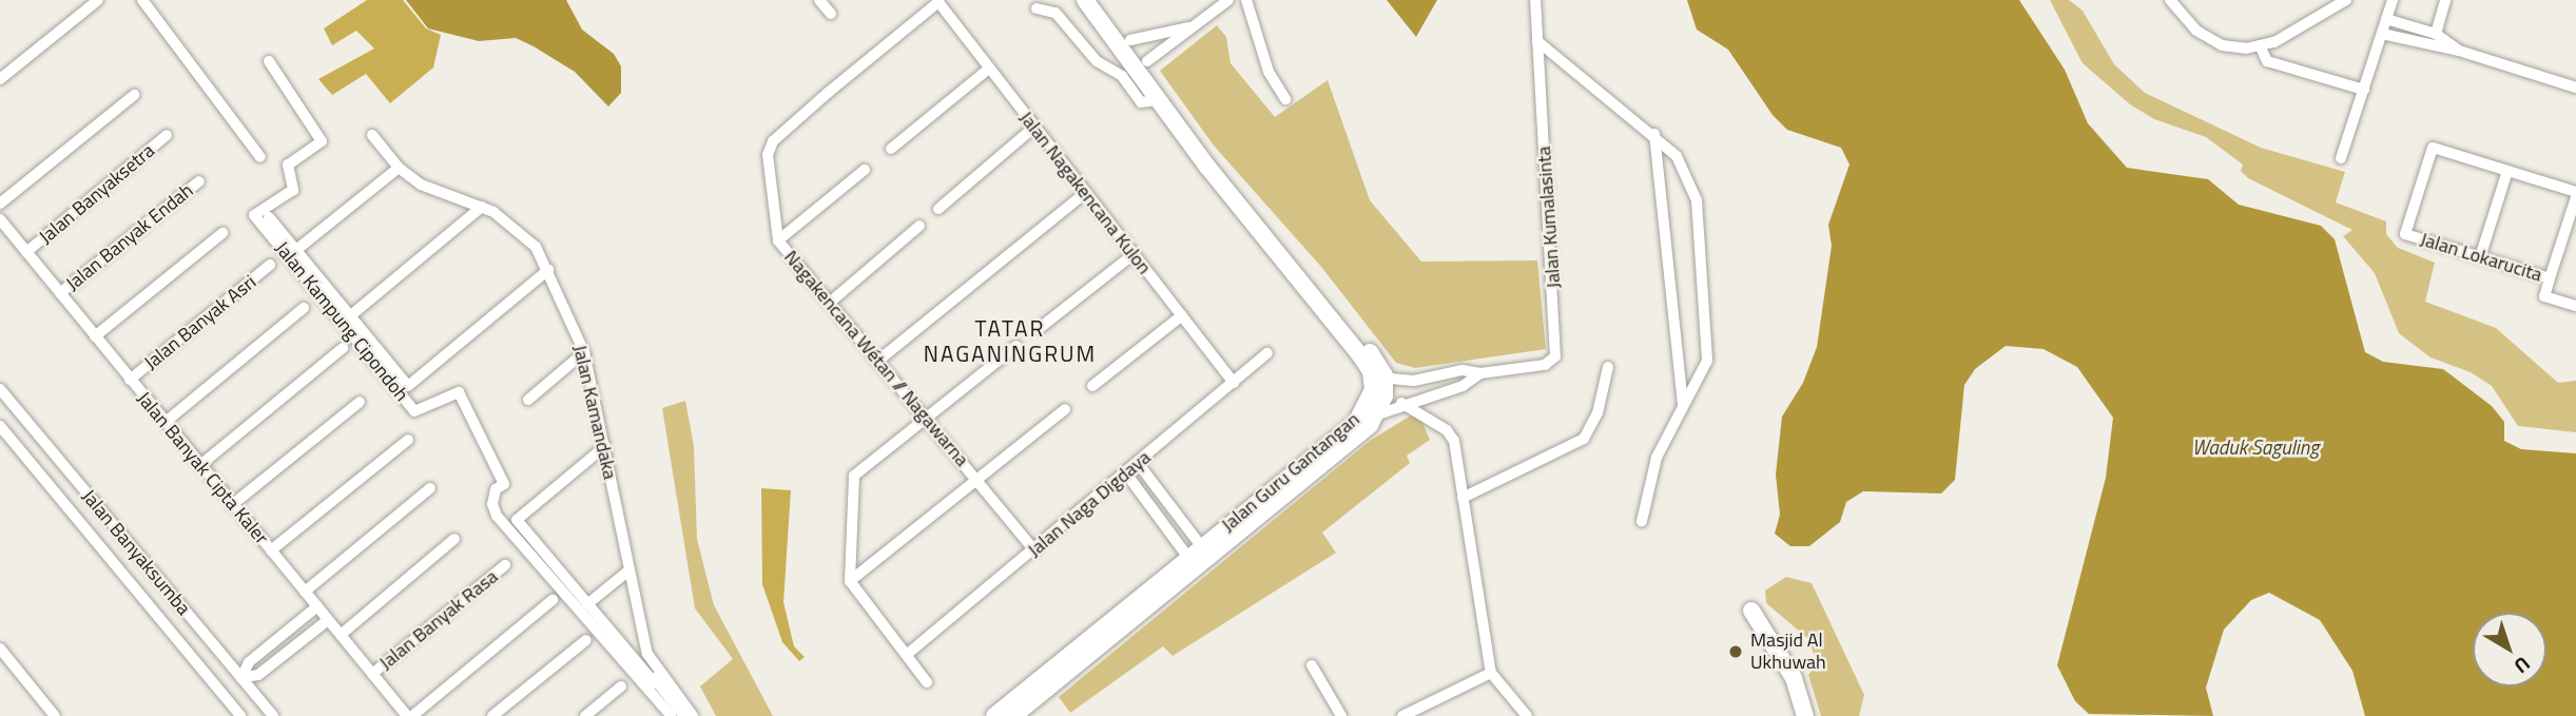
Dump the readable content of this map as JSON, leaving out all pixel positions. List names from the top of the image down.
{
  "streets": {
    "street": [
      "Jalan Nagakencana Kulon",
      "Jalan Banyaksetra",
      "Jalan Kumalasinta",
      "Jalan Banyak Endah",
      "Jalan Lokarucita",
      "Jalan Kampung Cipondoh",
      "Jalan Banyak Asri",
      "Nagakencana Wétan // Nagawarna",
      "Jalan Kamandaka",
      "Jalan Banyak Cipta Kaler",
      "Jalan Guru Gantangan",
      "Jalan Naga Digdaya",
      "Jalan Banyaksumba",
      "Jalan Banyak Rasa"
    ]
  },
  "crossings": [
    ["Jalan Nagakencana Kulon", "Nagakencana Wétan // Nagawarna"],
    ["Jalan Nagakencana Kulon", "Jalan Naga Digdaya"],
    ["Jalan Banyaksetra", "Jalan Banyak Cipta Kaler"],
    ["Jalan Banyak Endah", "Jalan Banyak Cipta Kaler"],
    ["Jalan Banyak Asri", "Jalan Banyak Cipta Kaler"],
    ["Nagakencana Wétan // Nagawarna", "Jalan Naga Digdaya"],
    ["Jalan Banyak Cipta Kaler", "Jalan Banyak Rasa"]
  ],
  "districts": ["TATAR NAGANINGRUM"],
  "water": ["Waduk Saguling"],
  "places": ["Masjid Al Ukhuwah"],
  "north": "bottom right"
}
